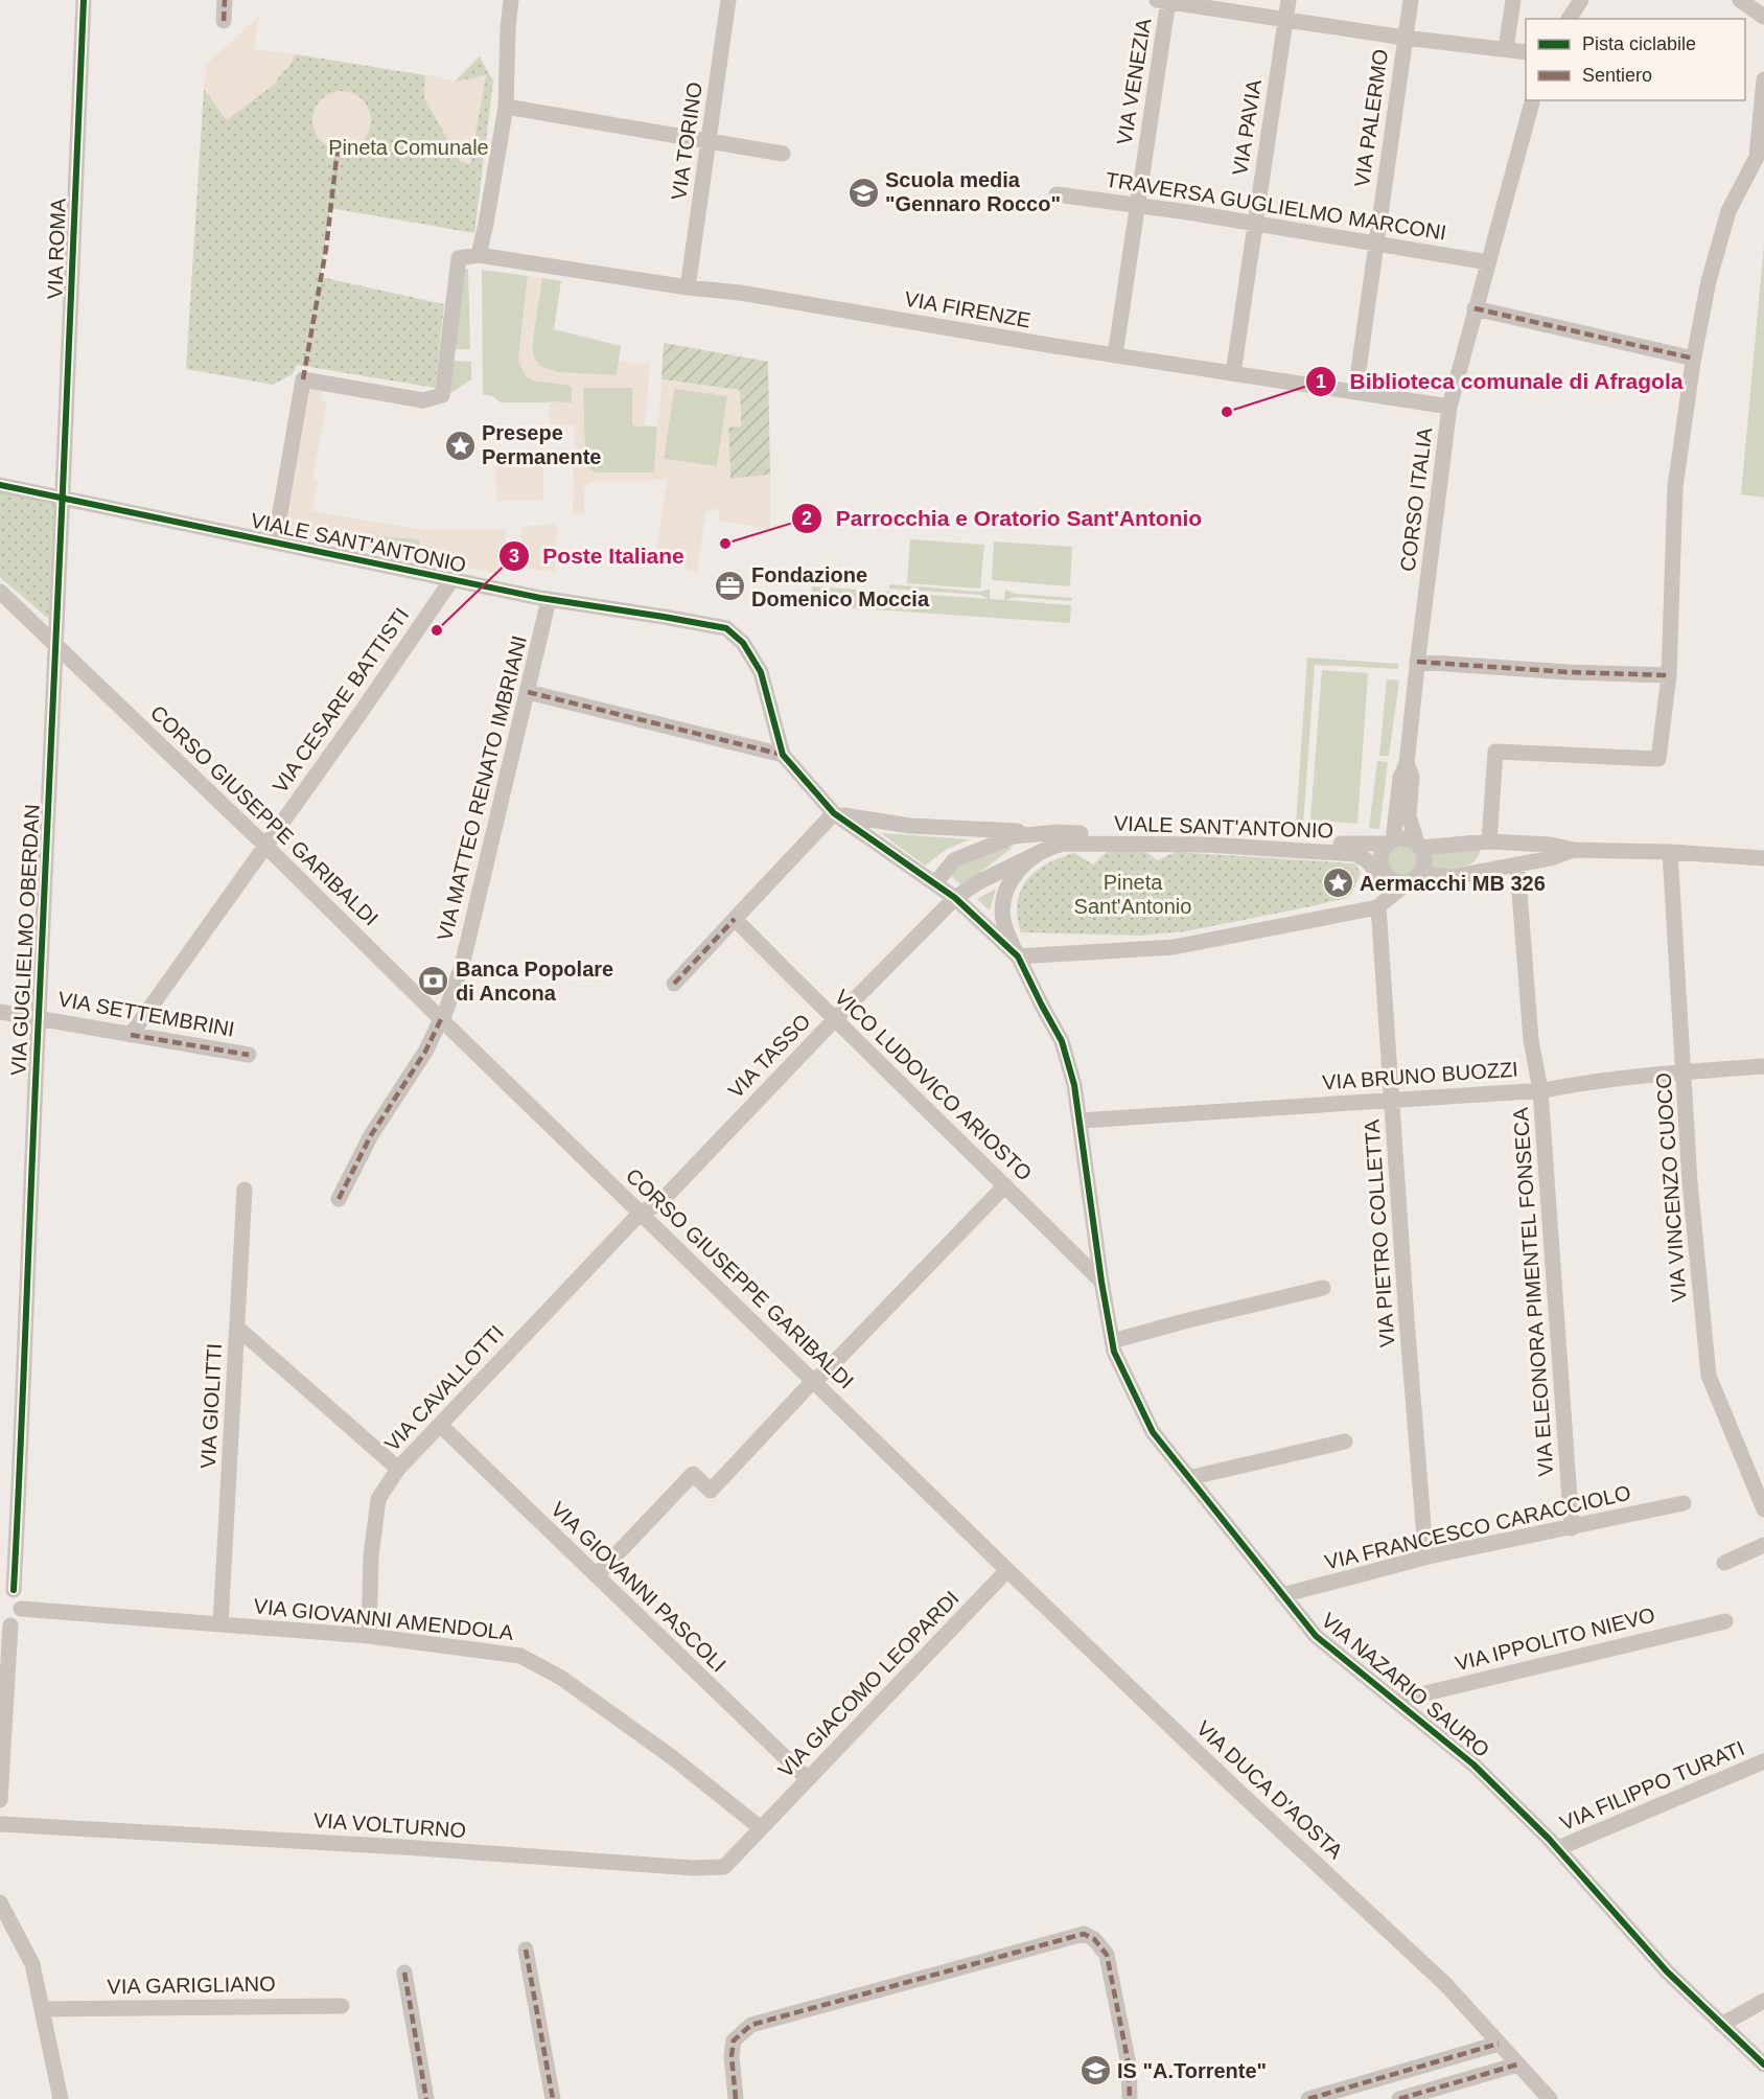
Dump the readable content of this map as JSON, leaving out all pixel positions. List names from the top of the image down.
{
  "streets": {
    "street": [
      "VIA VENEZIA",
      "VIA PALERMO",
      "VIA PAVIA",
      "VIA TORINO",
      "TRAVERSA GUGLIELMO MARCONI",
      "VIA ROMA",
      "VIA FIRENZE",
      "CORSO ITALIA",
      "VIALE SANT'ANTONIO",
      "VIA CESARE BATTISTI",
      "VIA MATTEO RENATO IMBRIANI",
      "CORSO GIUSEPPE GARIBALDI",
      "VIA GUGLIELMO OBERDAN",
      "VIA SETTEMBRINI",
      "VIA TASSO",
      "VIA BRUNO BUOZZI",
      "VICO LUDOVICO ARIOSTO",
      "VIA VINCENZO CUOCO",
      "VIA PIETRO COLLETTA",
      "VIA ELEONORA PIMENTEL FONSECA",
      "VIA CAVALLOTTI",
      "VIA GIOLITTI",
      "VIA FRANCESCO CARACCIOLO",
      "VIA GIOVANNI PASCOLI",
      "VIA GIOVANNI AMENDOLA",
      "VIA IPPOLITO NIEVO",
      "VIA GIACOMO LEOPARDI",
      "VIA NAZARIO SAURO",
      "VIA FILIPPO TURATI",
      "VIA DUCA D'AOSTA",
      "VIA VOLTURNO",
      "VIA GARIGLIANO"
    ]
  },
  "crossings": [
    ["VIA VENEZIA", "TRAVERSA GUGLIELMO MARCONI"],
    ["VIA VENEZIA", "VIA FIRENZE"],
    ["VIA PALERMO", "TRAVERSA GUGLIELMO MARCONI"],
    ["VIA PALERMO", "VIA FIRENZE"],
    ["VIA PAVIA", "TRAVERSA GUGLIELMO MARCONI"],
    ["VIA PAVIA", "VIA FIRENZE"],
    ["VIA TORINO", "VIA FIRENZE"],
    ["TRAVERSA GUGLIELMO MARCONI", "CORSO ITALIA"],
    ["VIA ROMA", "VIALE SANT'ANTONIO"],
    ["VIA ROMA", "CORSO GIUSEPPE GARIBALDI"],
    ["VIA ROMA", "VIA GUGLIELMO OBERDAN"],
    ["VIA FIRENZE", "CORSO ITALIA"],
    ["CORSO ITALIA", "VIALE SANT'ANTONIO"],
    ["VIALE SANT'ANTONIO", "VIA CESARE BATTISTI"],
    ["VIALE SANT'ANTONIO", "VIA MATTEO RENATO IMBRIANI"],
    ["VIALE SANT'ANTONIO", "VIA TASSO"],
    ["VIALE SANT'ANTONIO", "VIA BRUNO BUOZZI"],
    ["VIALE SANT'ANTONIO", "VIA NAZARIO SAURO"],
    ["VIA CESARE BATTISTI", "CORSO GIUSEPPE GARIBALDI"],
    ["VIA MATTEO RENATO IMBRIANI", "CORSO GIUSEPPE GARIBALDI"],
    ["CORSO GIUSEPPE GARIBALDI", "VIA GUGLIELMO OBERDAN"],
    ["CORSO GIUSEPPE GARIBALDI", "VIA TASSO"],
    ["CORSO GIUSEPPE GARIBALDI", "VIA CAVALLOTTI"],
    ["CORSO GIUSEPPE GARIBALDI", "VIA GIACOMO LEOPARDI"],
    ["CORSO GIUSEPPE GARIBALDI", "VIA DUCA D'AOSTA"],
    ["VIA GUGLIELMO OBERDAN", "VIA SETTEMBRINI"],
    ["VIA TASSO", "VICO LUDOVICO ARIOSTO"],
    ["VIA TASSO", "VIA CAVALLOTTI"],
    ["VIA BRUNO BUOZZI", "VIA VINCENZO CUOCO"],
    ["VIA BRUNO BUOZZI", "VIA PIETRO COLLETTA"],
    ["VIA BRUNO BUOZZI", "VIA ELEONORA PIMENTEL FONSECA"],
    ["VIA BRUNO BUOZZI", "VIA NAZARIO SAURO"],
    ["VICO LUDOVICO ARIOSTO", "VIA NAZARIO SAURO"],
    ["VIA PIETRO COLLETTA", "VIA FRANCESCO CARACCIOLO"],
    ["VIA ELEONORA PIMENTEL FONSECA", "VIA FRANCESCO CARACCIOLO"],
    ["VIA CAVALLOTTI", "VIA GIOVANNI PASCOLI"],
    ["VIA CAVALLOTTI", "VIA GIOVANNI AMENDOLA"],
    ["VIA GIOLITTI", "VIA GIOVANNI AMENDOLA"],
    ["VIA FRANCESCO CARACCIOLO", "VIA NAZARIO SAURO"],
    ["VIA GIOVANNI PASCOLI", "VIA GIACOMO LEOPARDI"],
    ["VIA GIOVANNI AMENDOLA", "VIA GIACOMO LEOPARDI"],
    ["VIA GIOVANNI AMENDOLA", "VIA VOLTURNO"],
    ["VIA IPPOLITO NIEVO", "VIA NAZARIO SAURO"],
    ["VIA GIACOMO LEOPARDI", "VIA DUCA D'AOSTA"],
    ["VIA GIACOMO LEOPARDI", "VIA VOLTURNO"],
    ["VIA NAZARIO SAURO", "VIA FILIPPO TURATI"]
  ],
  "parks": ["Pineta Comunale", "Pineta Sant'Antonio"],
  "places": {
    "school or university": ["Scuola media \"Gennaro Rocco\"", "IS \"A.Torrente\""],
    "other": ["Biblioteca comunale di Afragola", "Parrocchia e Oratorio Sant'Antonio", "Poste Italiane"],
    "place": ["Presepe Permanente", "Aermacchi MB 326"],
    "office": ["Fondazione Domenico Moccia"],
    "bank": ["Banca Popolare di Ancona"]
  },
  "legend": ["Pista ciclabile", "Sentiero"]
}
